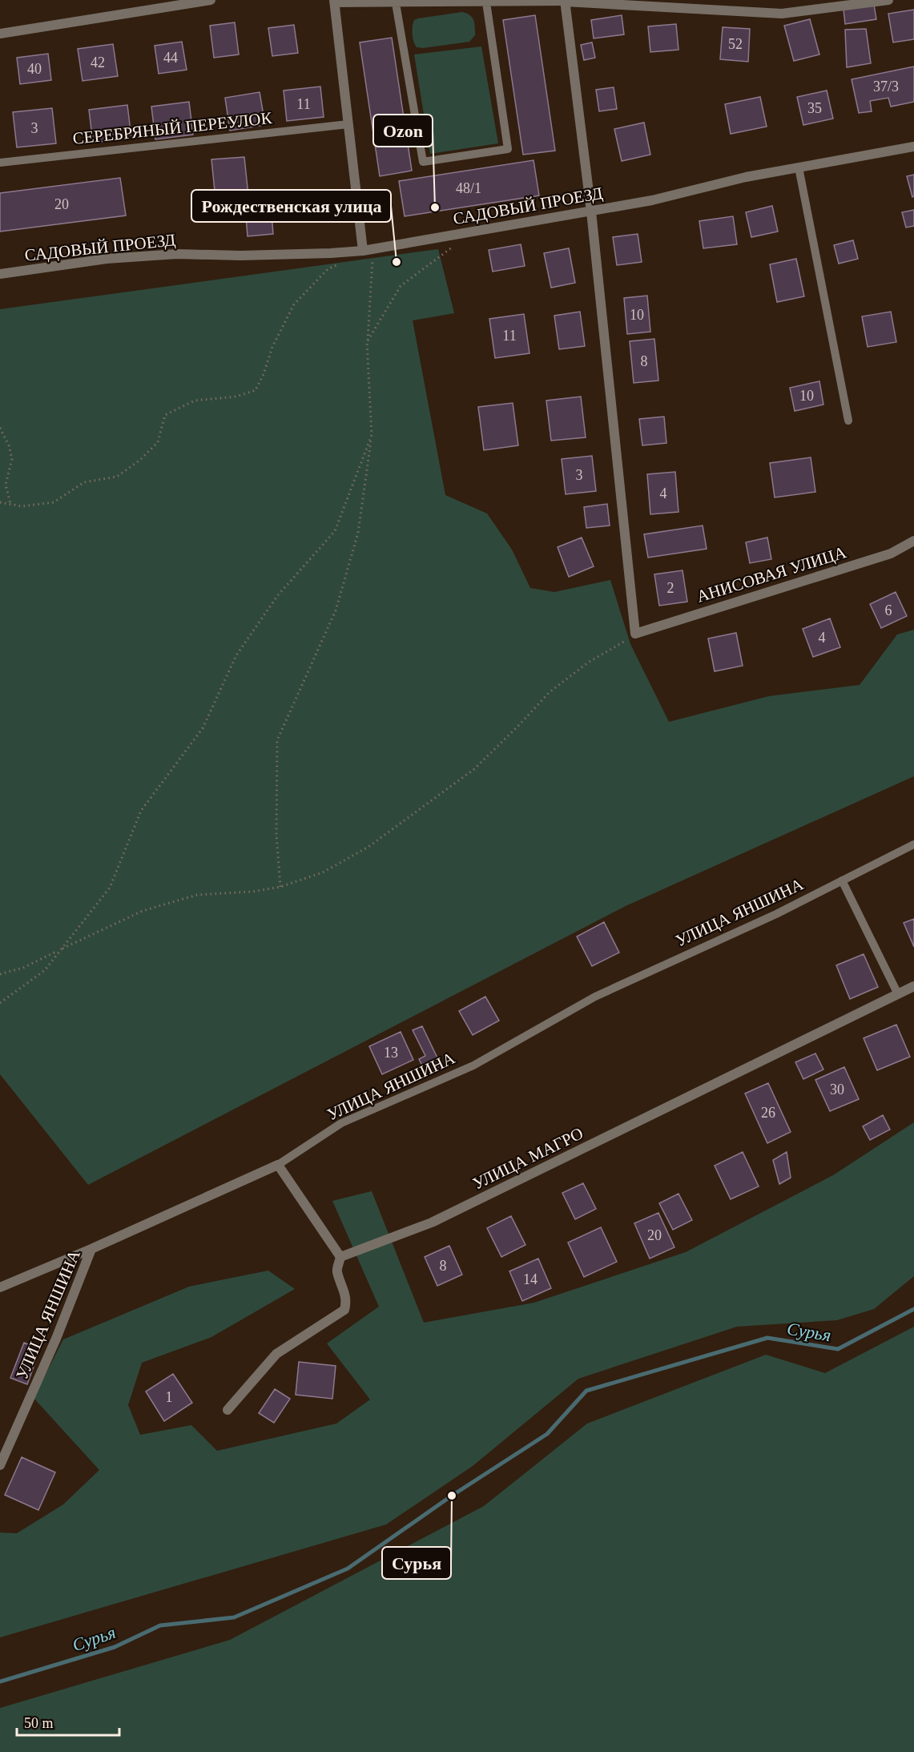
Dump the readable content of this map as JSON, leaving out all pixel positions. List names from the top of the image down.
{
  "streets": {
    "street": [
      "САДОВЫЙ ПРОЕЗД",
      "АНИСОВАЯ УЛИЦА",
      "УЛИЦА ЯНШИНА",
      "УЛИЦА МАГРО"
    ],
    "lane": ["СЕРЕБРЯНЫЙ ПЕРЕУЛОК"]
  },
  "water": ["Сурья"],
  "places": ["Ozon", "Рождественская улица", "Сурья"],
  "house_numbers": [
    "52",
    "44",
    "42",
    "40",
    "37/3",
    "11",
    "35",
    "3",
    "48/1",
    "20",
    "10",
    "11",
    "8",
    "10",
    "3",
    "4",
    "2",
    "6",
    "4",
    "13",
    "30",
    "26",
    "20",
    "8",
    "14",
    "1"
  ],
  "scale_bar": "50 m"
}
